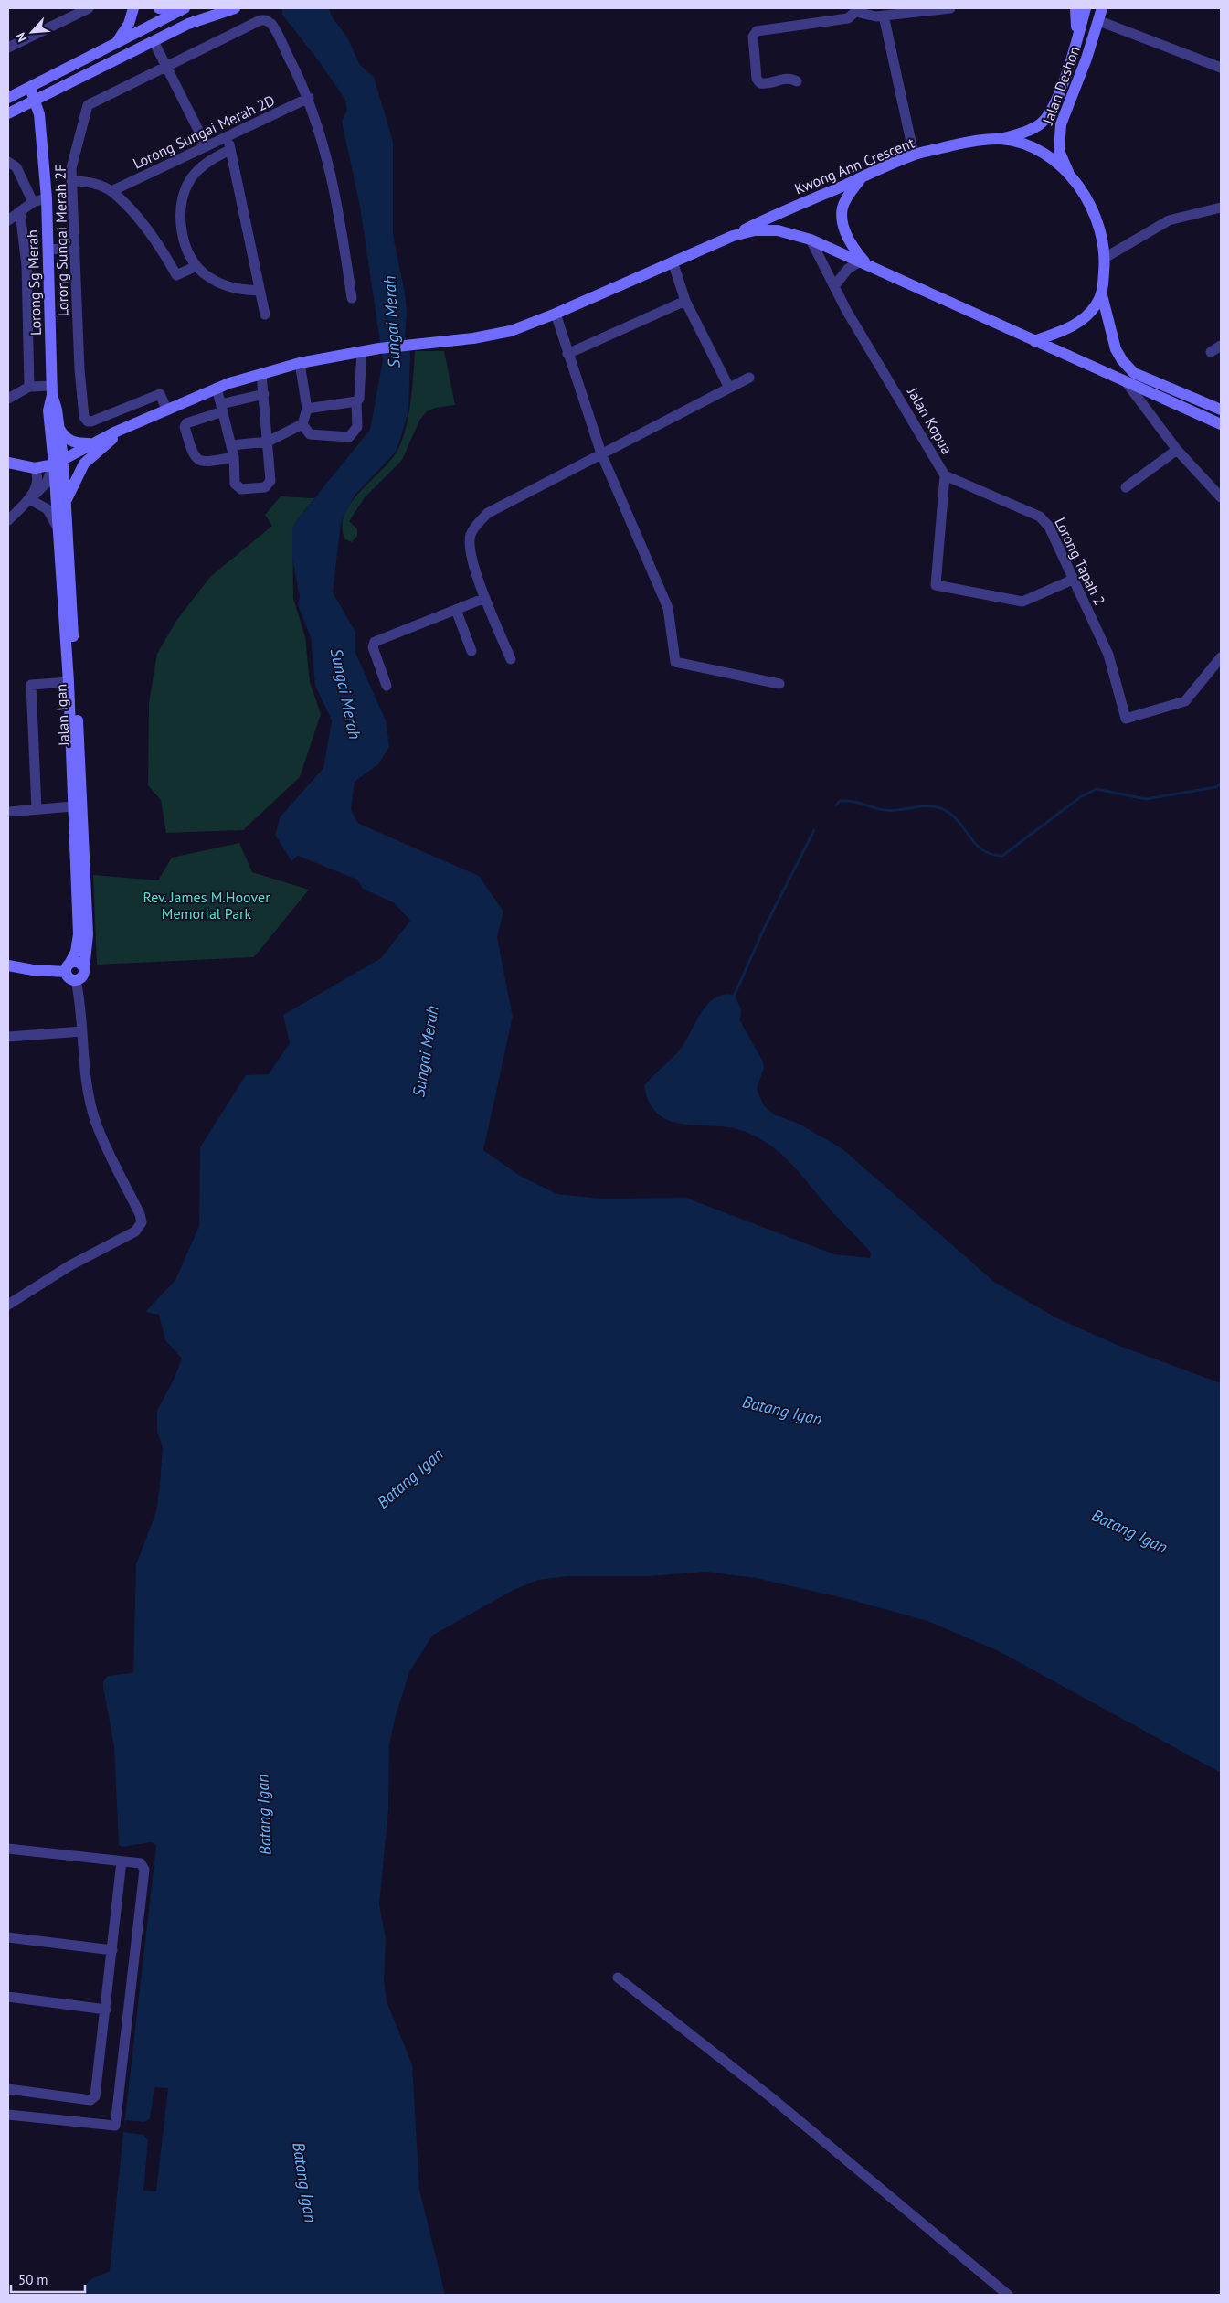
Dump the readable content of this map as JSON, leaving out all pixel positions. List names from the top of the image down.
{
  "streets": {
    "street": [
      "Jalan Deshon",
      "Lorong Sungai Merah 2D",
      "Kwong Ann Crescent",
      "Lorong Sungai Merah 2F",
      "Lorong Sg Merah",
      "Jalan Kopua",
      "Lorong Tapah 2",
      "Jalan Igan"
    ]
  },
  "crossings": [
    ["Jalan Deshon", "Kwong Ann Crescent"],
    ["Lorong Sungai Merah 2D", "Lorong Sungai Merah 2F"],
    ["Lorong Sg Merah", "Jalan Igan"],
    ["Jalan Kopua", "Lorong Tapah 2"]
  ],
  "water": ["Sungai Merah", "Batang Igan"],
  "parks": ["Rev. James M.Hoover Memorial Park"],
  "scale_bar": "50 m",
  "north": "bottom left"
}
